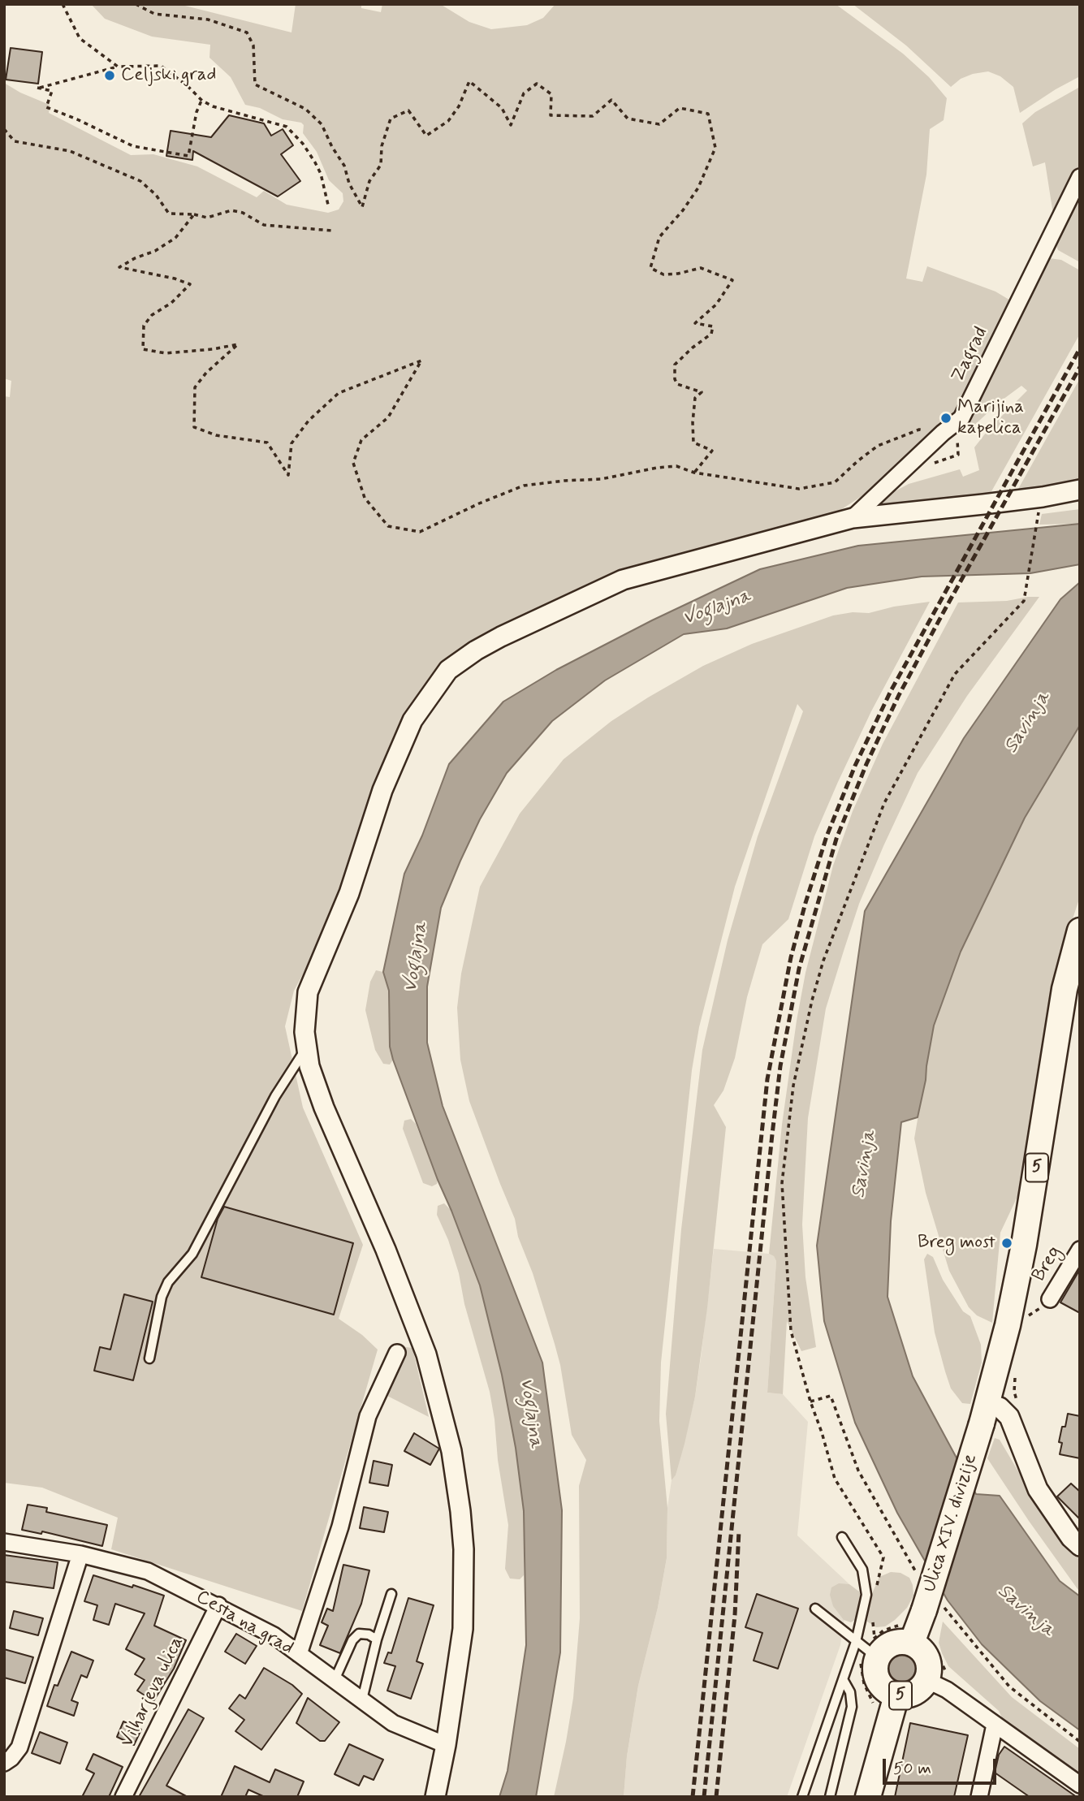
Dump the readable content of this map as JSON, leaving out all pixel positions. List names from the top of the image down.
{
  "streets": {
    "main road": ["5", "Ulica XIV. divizije"],
    "street": [
      "Zagrad",
      "Breg",
      "Cesta na grad",
      "Vilharjeva ulica"
    ]
  },
  "crossings": [
    ["5", "Ulica XIV. divizije"],
    ["Cesta na grad", "Vilharjeva ulica"]
  ],
  "water": ["Voglajna", "Savinja"],
  "places": ["Celjski grad", "Marijina kapelica", "Breg most"],
  "scale_bar": "50 m"
}
